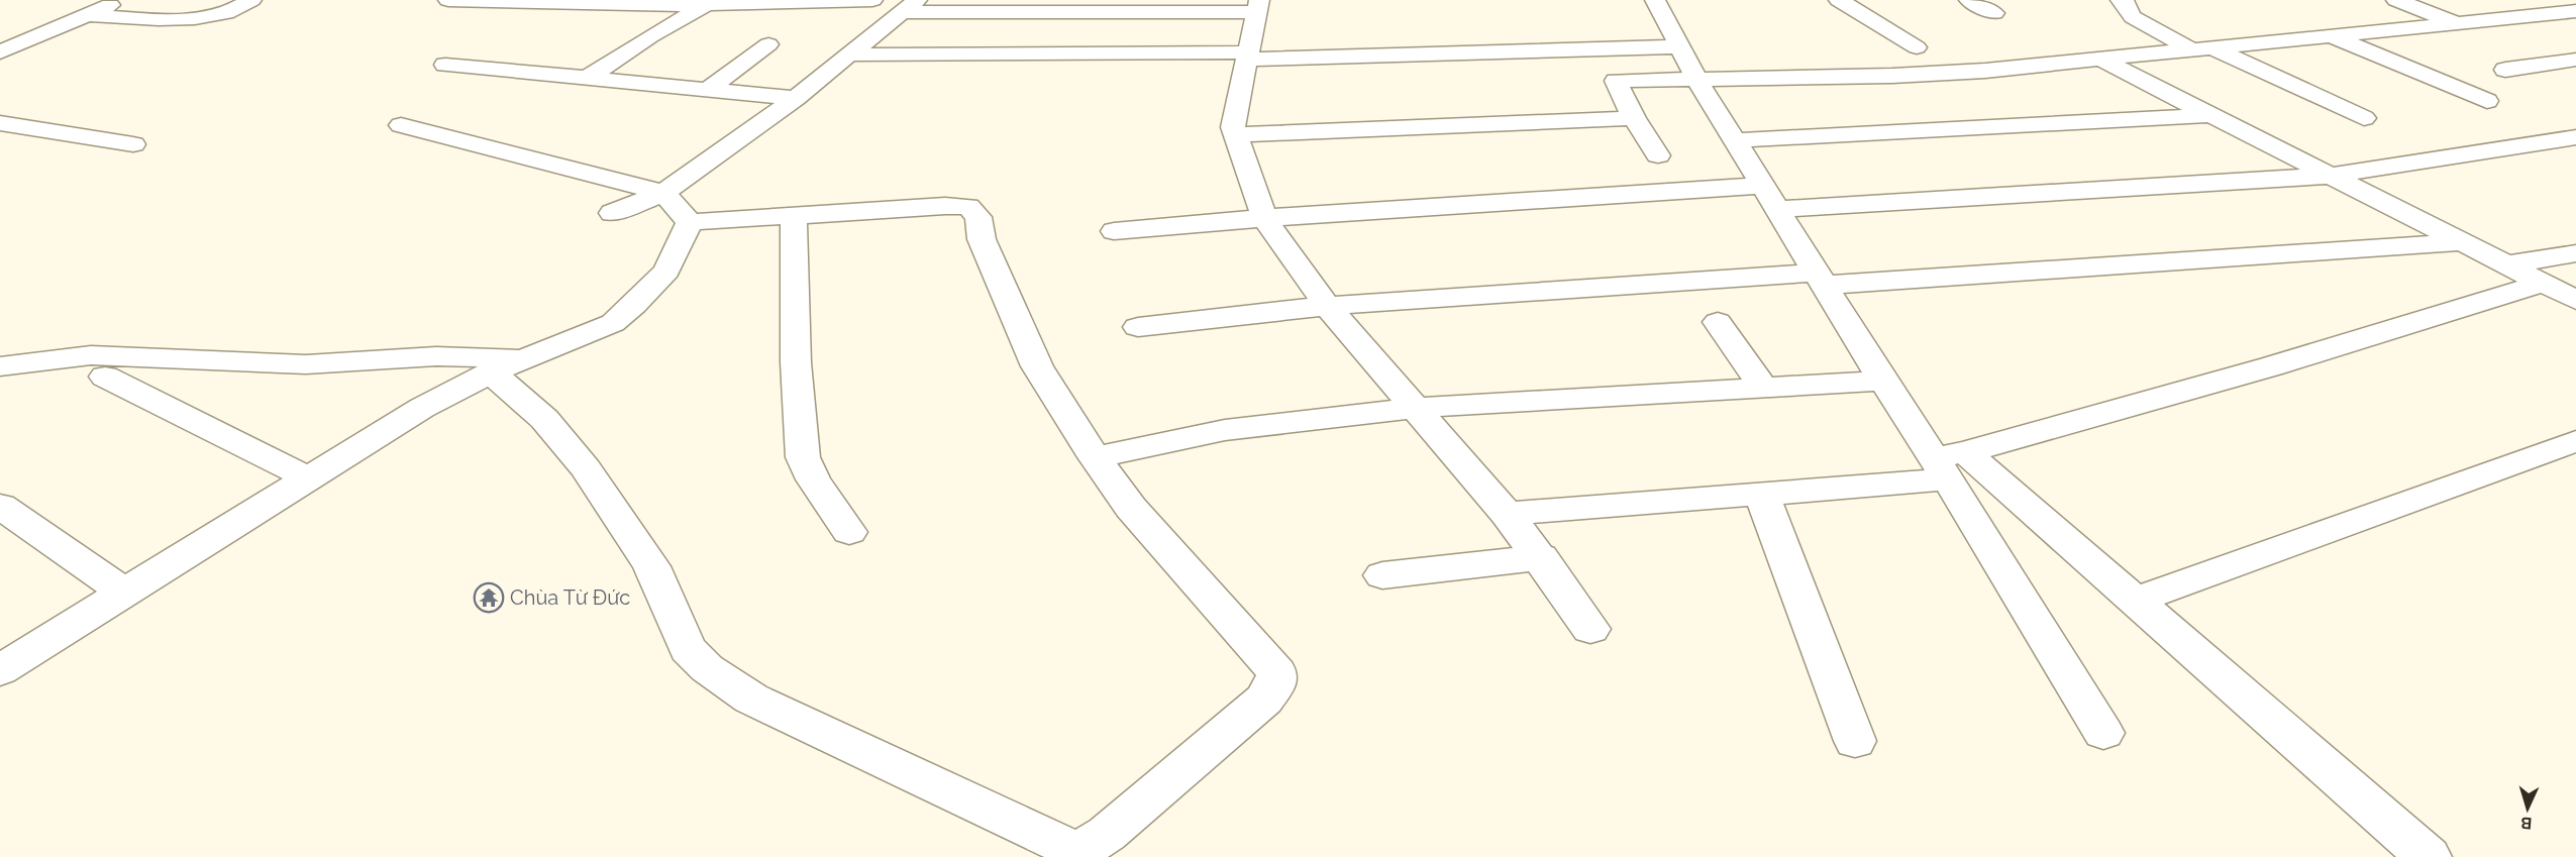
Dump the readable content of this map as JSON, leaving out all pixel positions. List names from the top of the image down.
{
  "places": {
    "temple": ["Chùa Từ Đức"]
  },
  "north": "bottom"
}
